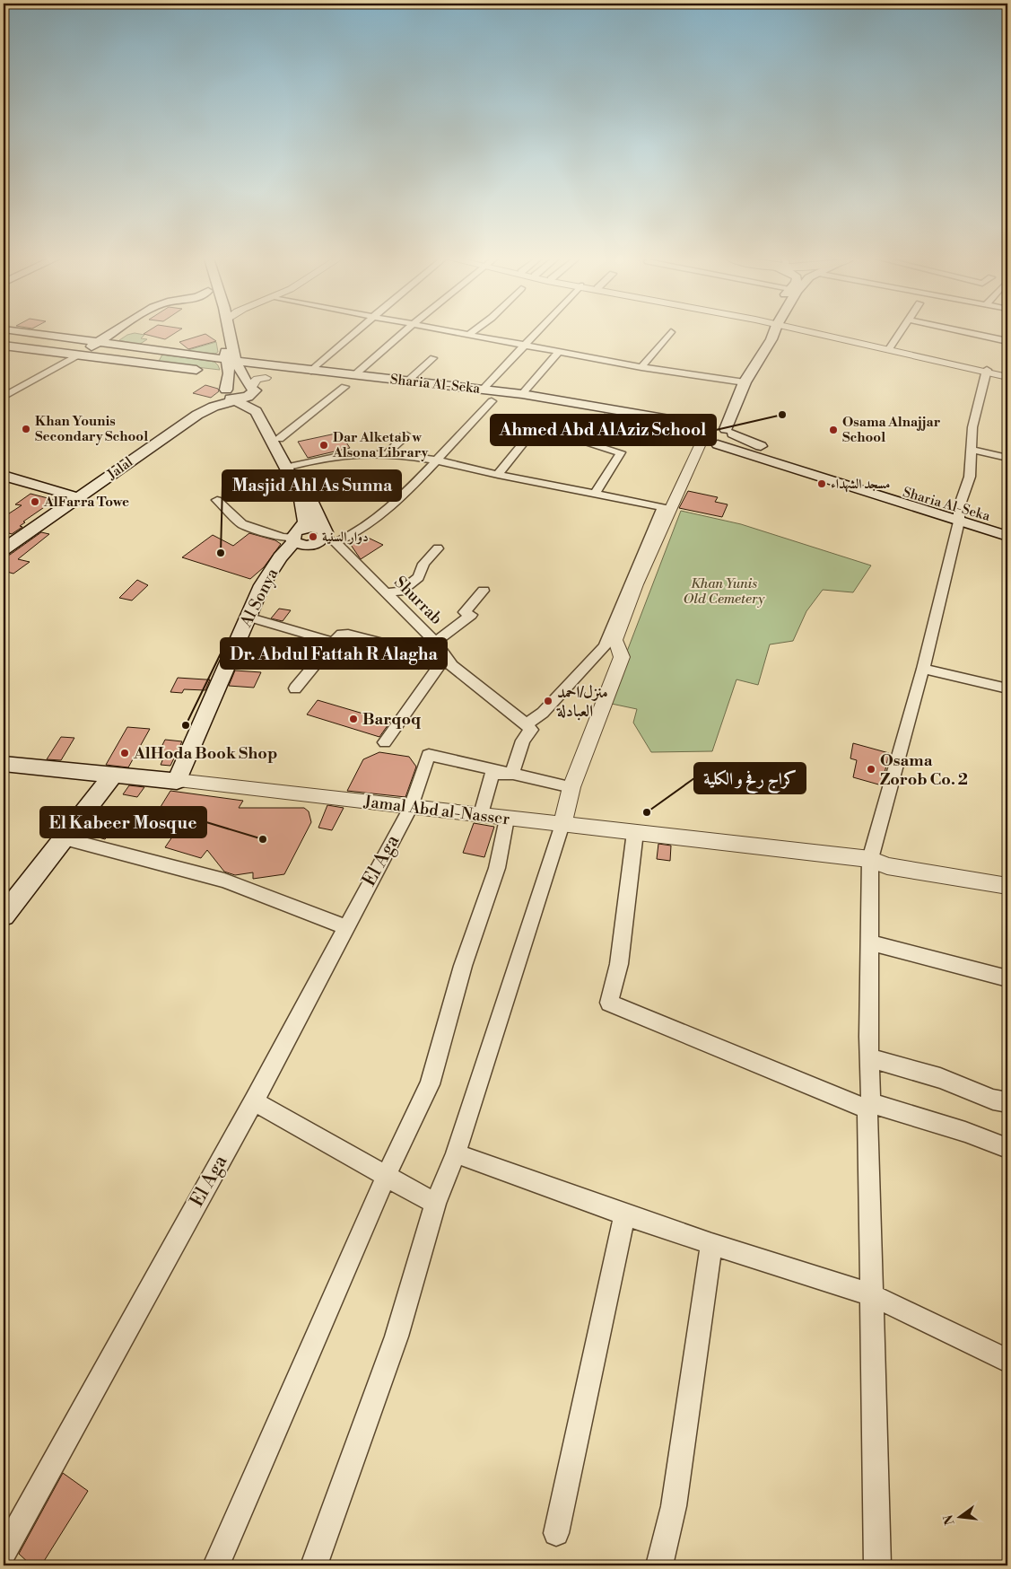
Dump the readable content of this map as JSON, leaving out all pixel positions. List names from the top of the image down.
{
  "streets": {
    "main road": [
      "Sharia Al-Seka",
      "Jalal",
      "Al Sonya",
      "Jamal Abd al-Nasser"
    ],
    "street": ["Shurrab", "El Aga"]
  },
  "crossings": [
    ["Al Sonya", "Jamal Abd al-Nasser"],
    ["Jamal Abd al-Nasser", "El Aga"]
  ],
  "parks": ["Khan Yunis Old Cemetery"],
  "places": [
    "Ahmed Abd AlAziz School",
    "Khan Younis Secondary School",
    "Osama Alnajjar School",
    "Dar Alketab w Alsona Library",
    "مسجد الشهداء",
    "AlFarra Towe",
    "دوار السنية",
    "Masjid Ahl As Sunna",
    "منزل/احمد العبادلة",
    "Barqoq",
    "Dr. Abdul Fattah R Alagha",
    "AlHoda Book Shop",
    "Osama Zorob Co. 2",
    "كراج رفح و الكلية",
    "El Kabeer Mosque"
  ],
  "north": "left"
}
